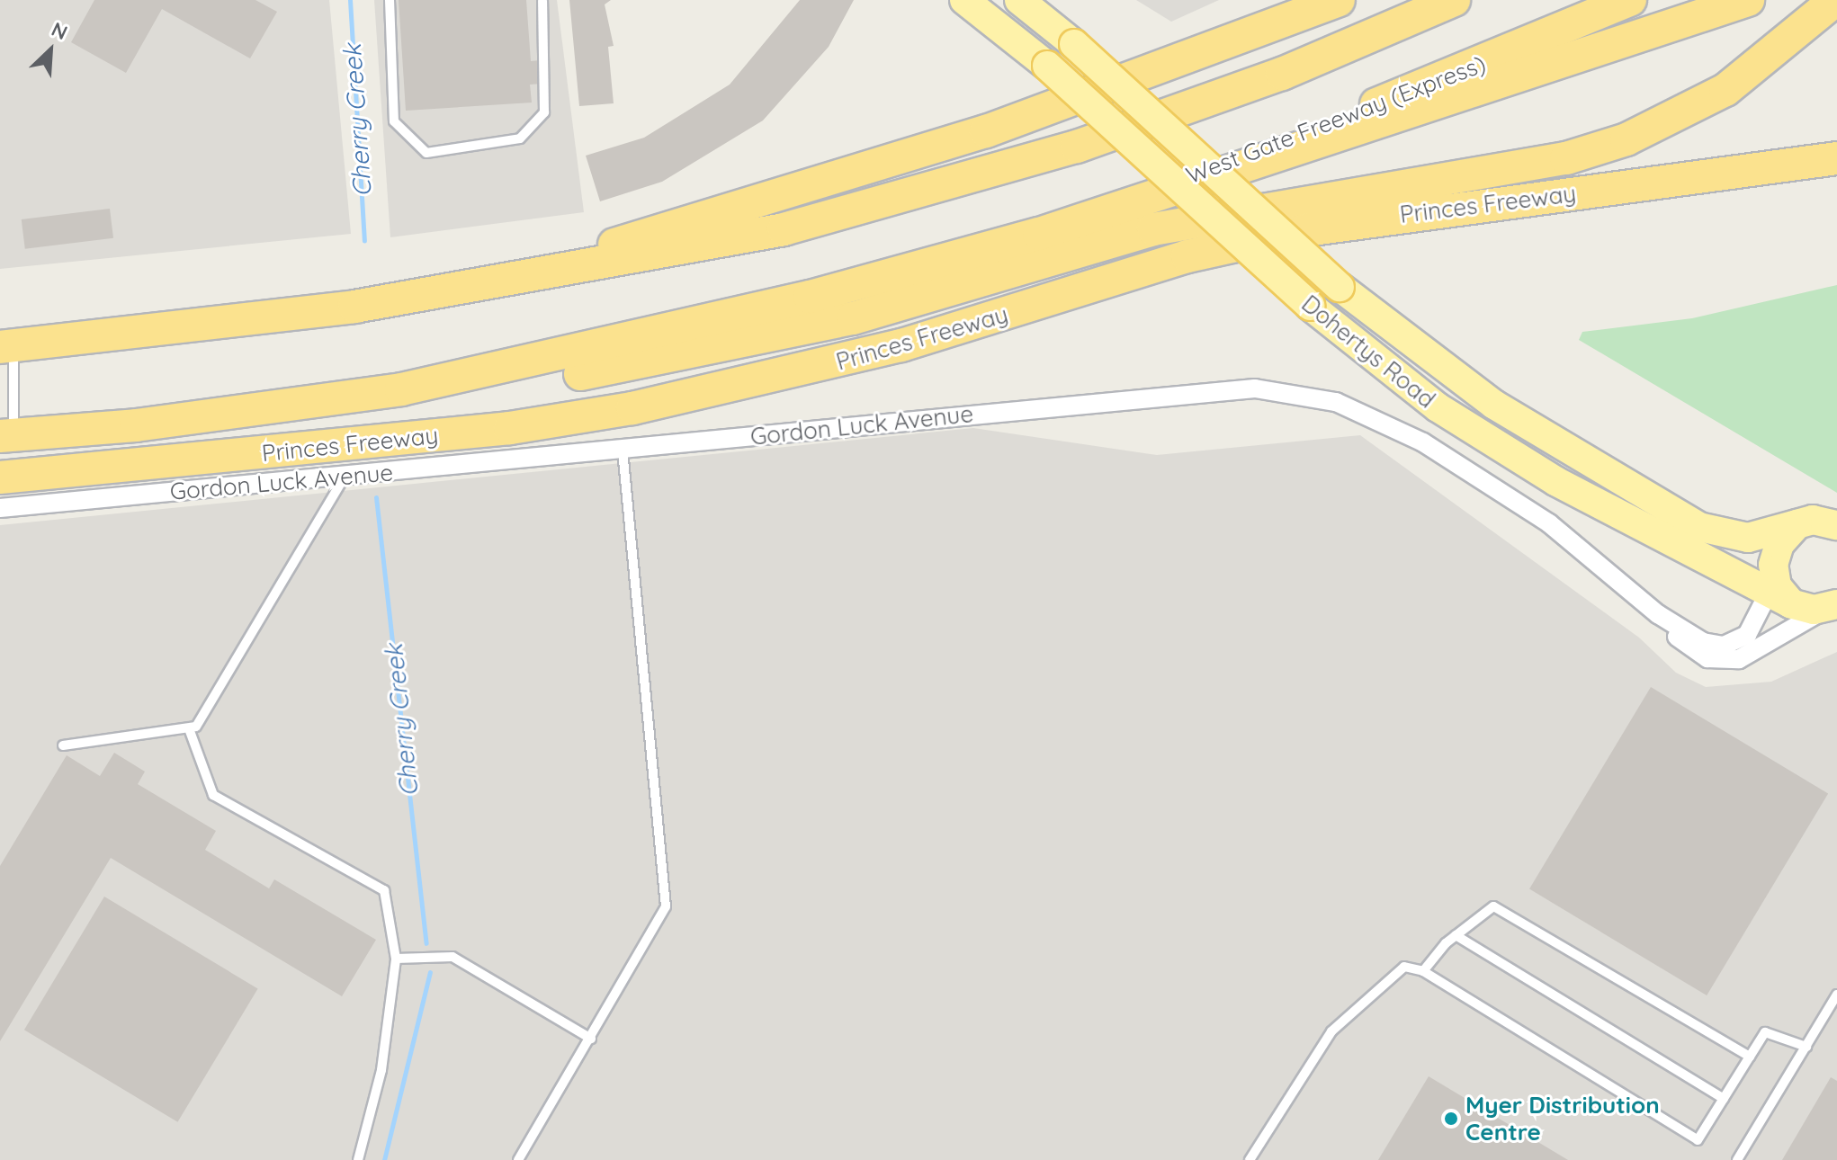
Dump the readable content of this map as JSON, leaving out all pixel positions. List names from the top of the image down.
{
  "streets": {
    "highway": ["West Gate Freeway (Express)", "Princes Freeway"],
    "main road": ["Dohertys Road"],
    "street": ["Gordon Luck Avenue"]
  },
  "crossings": [
    ["West Gate Freeway (Express)", "Princes Freeway"],
    ["Dohertys Road", "Gordon Luck Avenue"]
  ],
  "water": ["Cherry Creek"],
  "places": ["Myer Distribution Centre"],
  "north": "top right"
}
